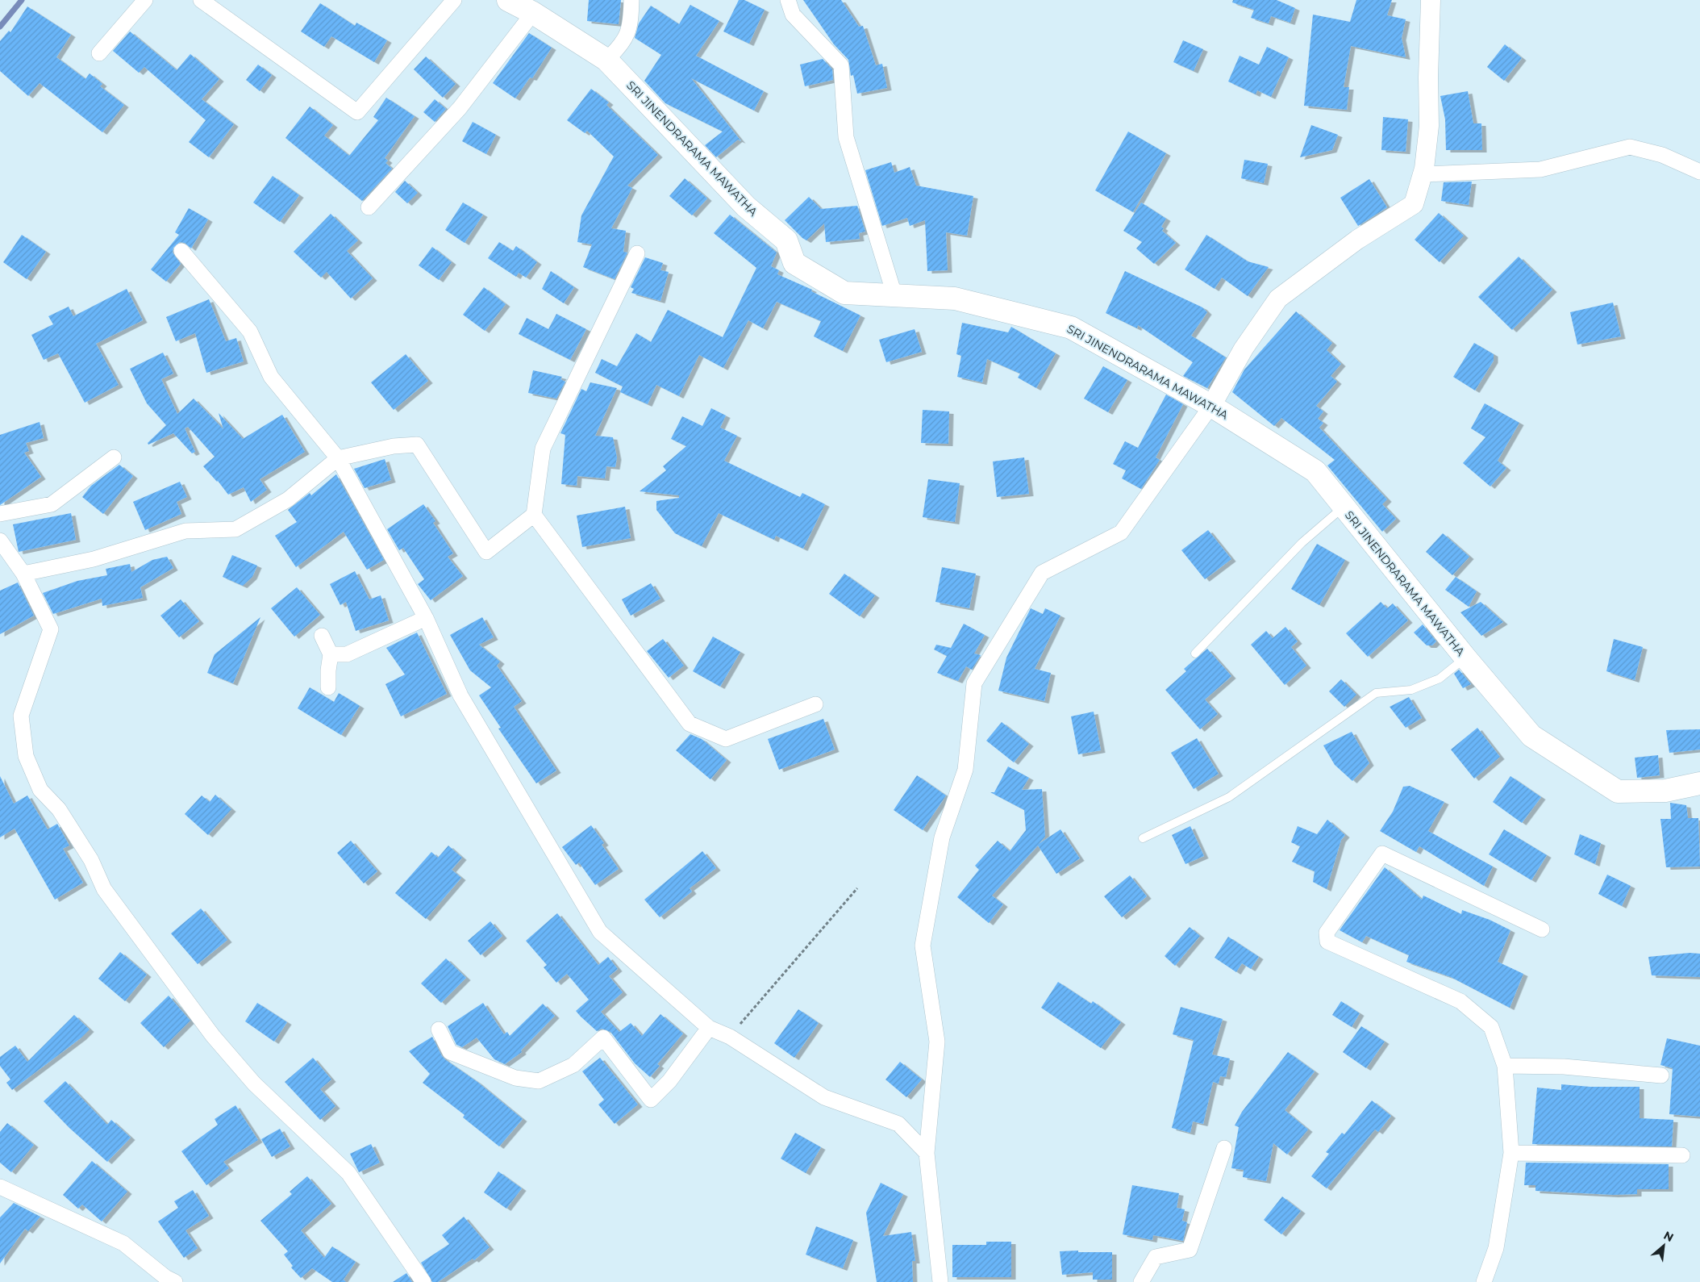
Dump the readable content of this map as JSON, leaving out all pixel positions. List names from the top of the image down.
{
  "streets": {
    "main road": ["SRI JINENDRARAMA MAWATHA"]
  },
  "north": "top right"
}
